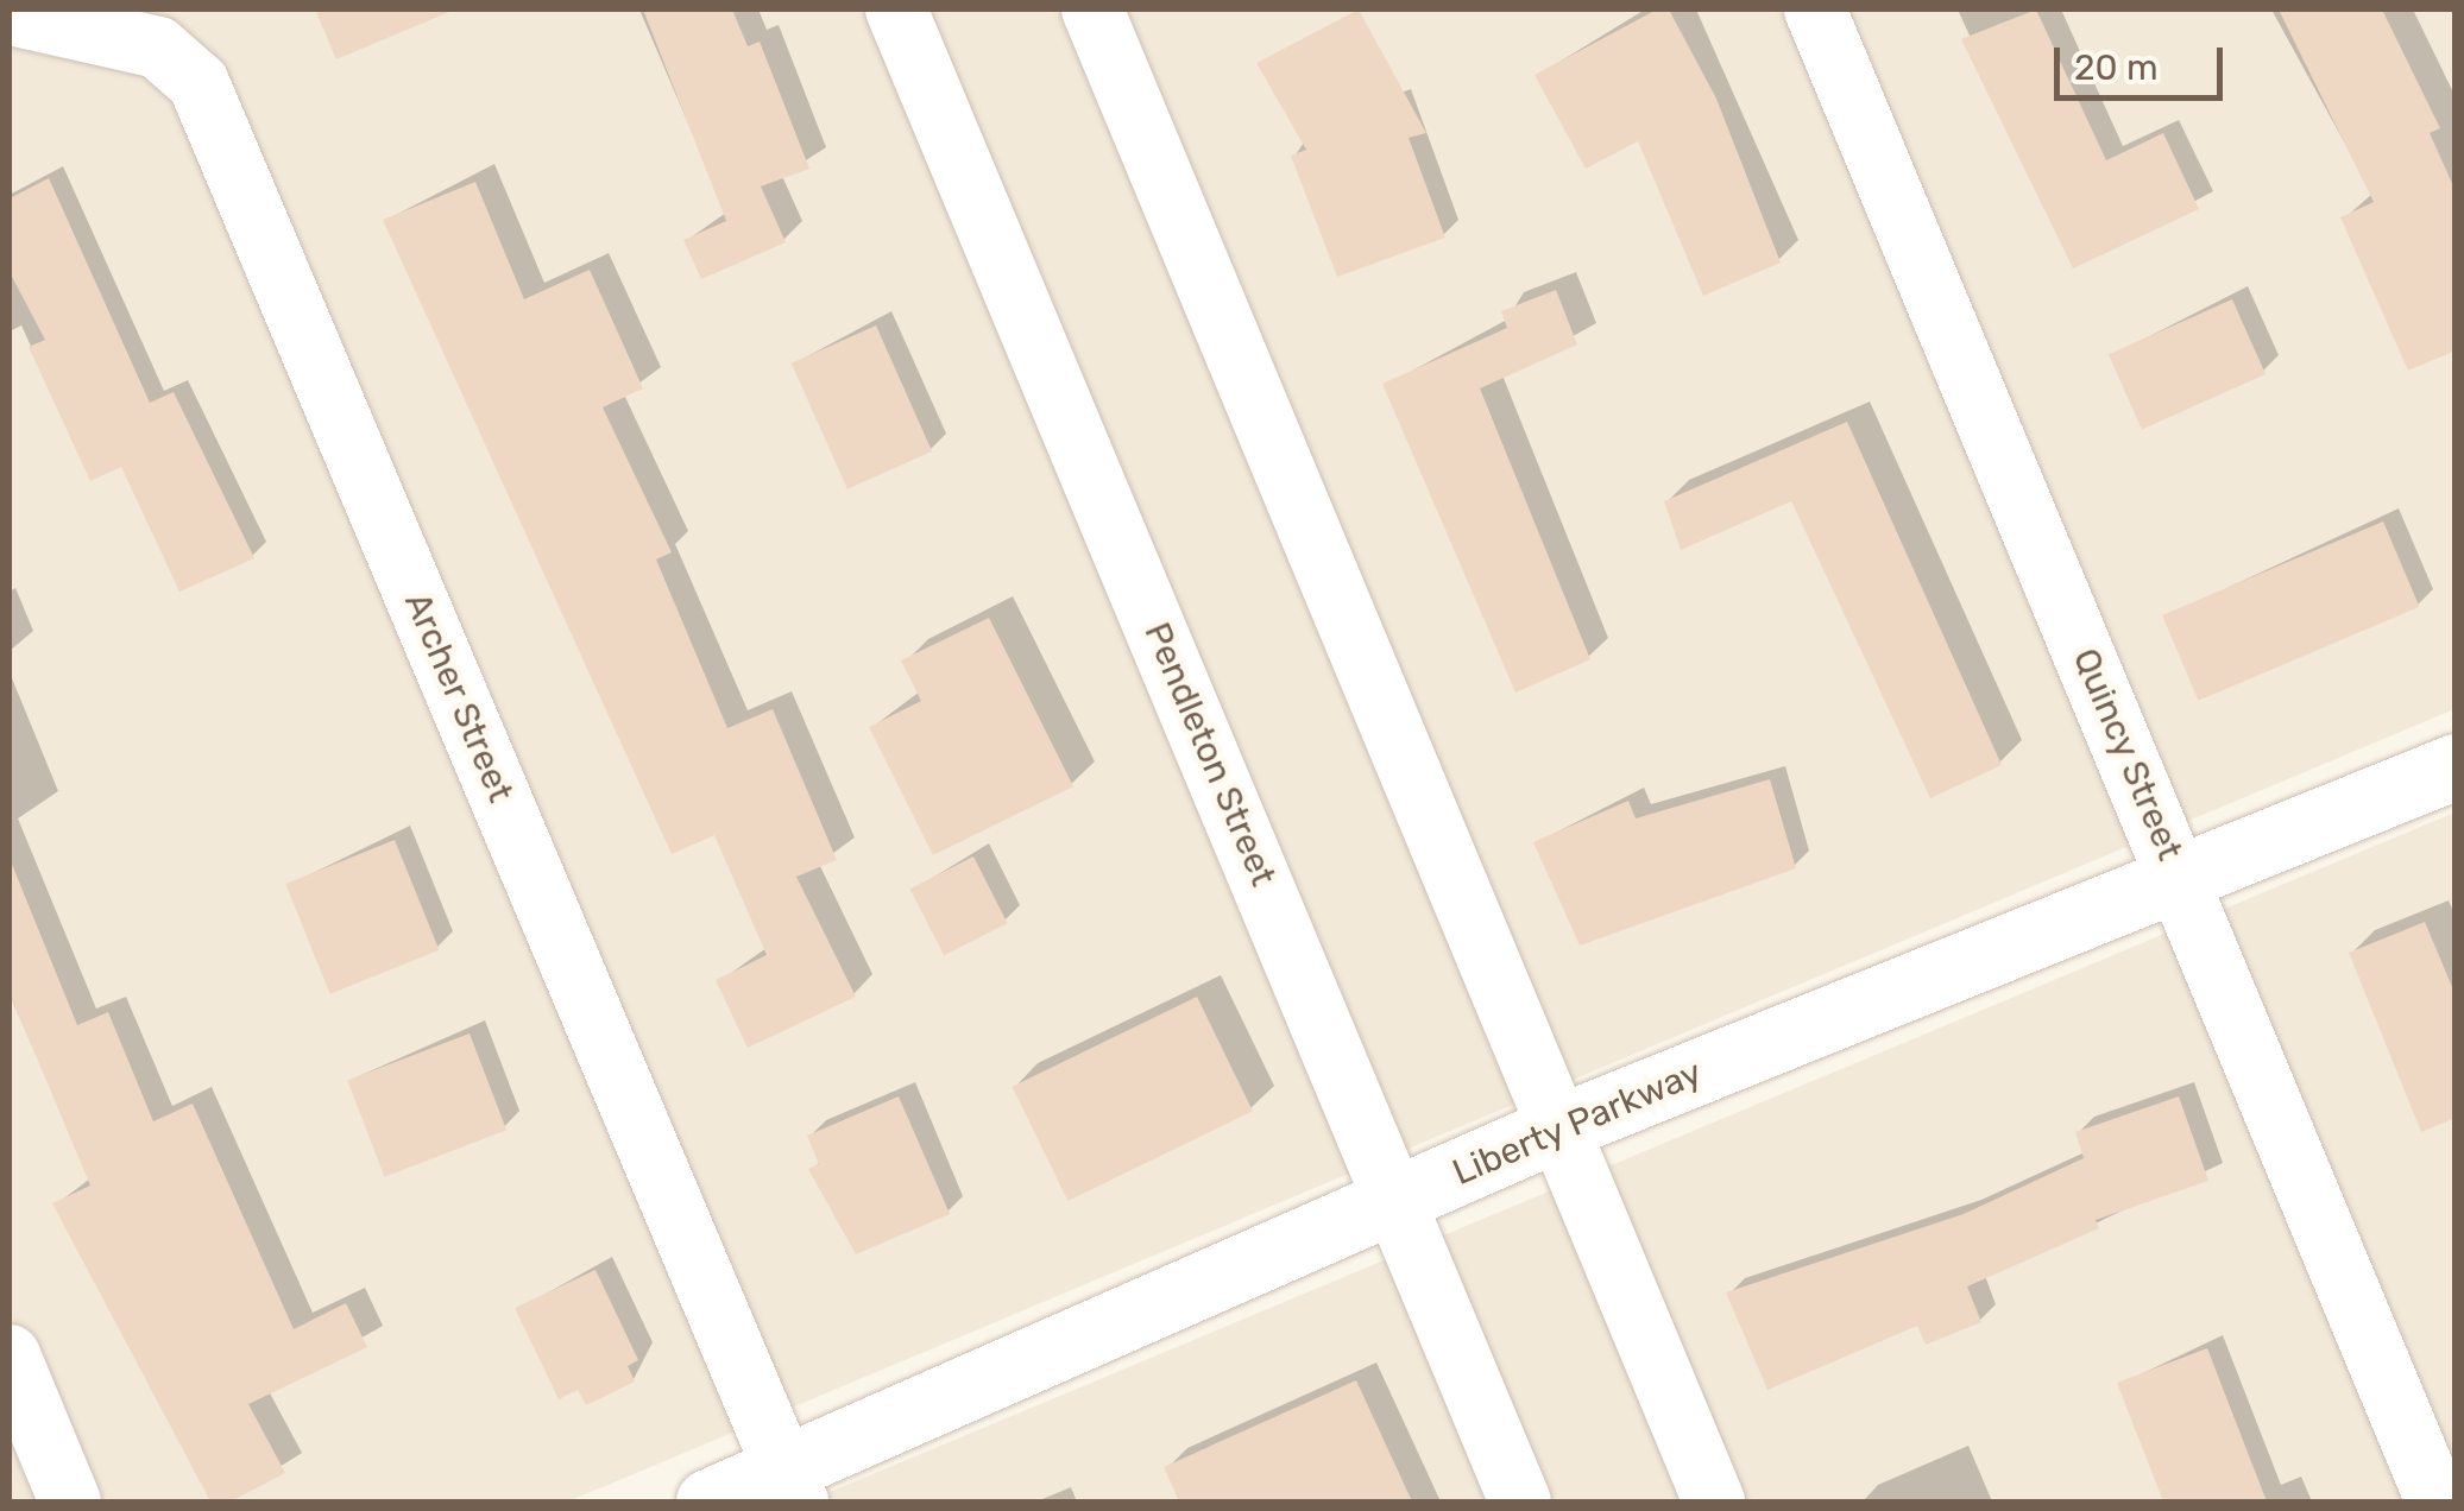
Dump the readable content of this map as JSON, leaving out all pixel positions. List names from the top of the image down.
{
  "streets": {
    "street": [
      "Archer Street",
      "Pendleton Street",
      "Quincy Street",
      "Liberty Parkway"
    ]
  },
  "crossings": [
    ["Archer Street", "Liberty Parkway"],
    ["Pendleton Street", "Liberty Parkway"],
    ["Quincy Street", "Liberty Parkway"]
  ],
  "scale_bar": "20 m"
}
